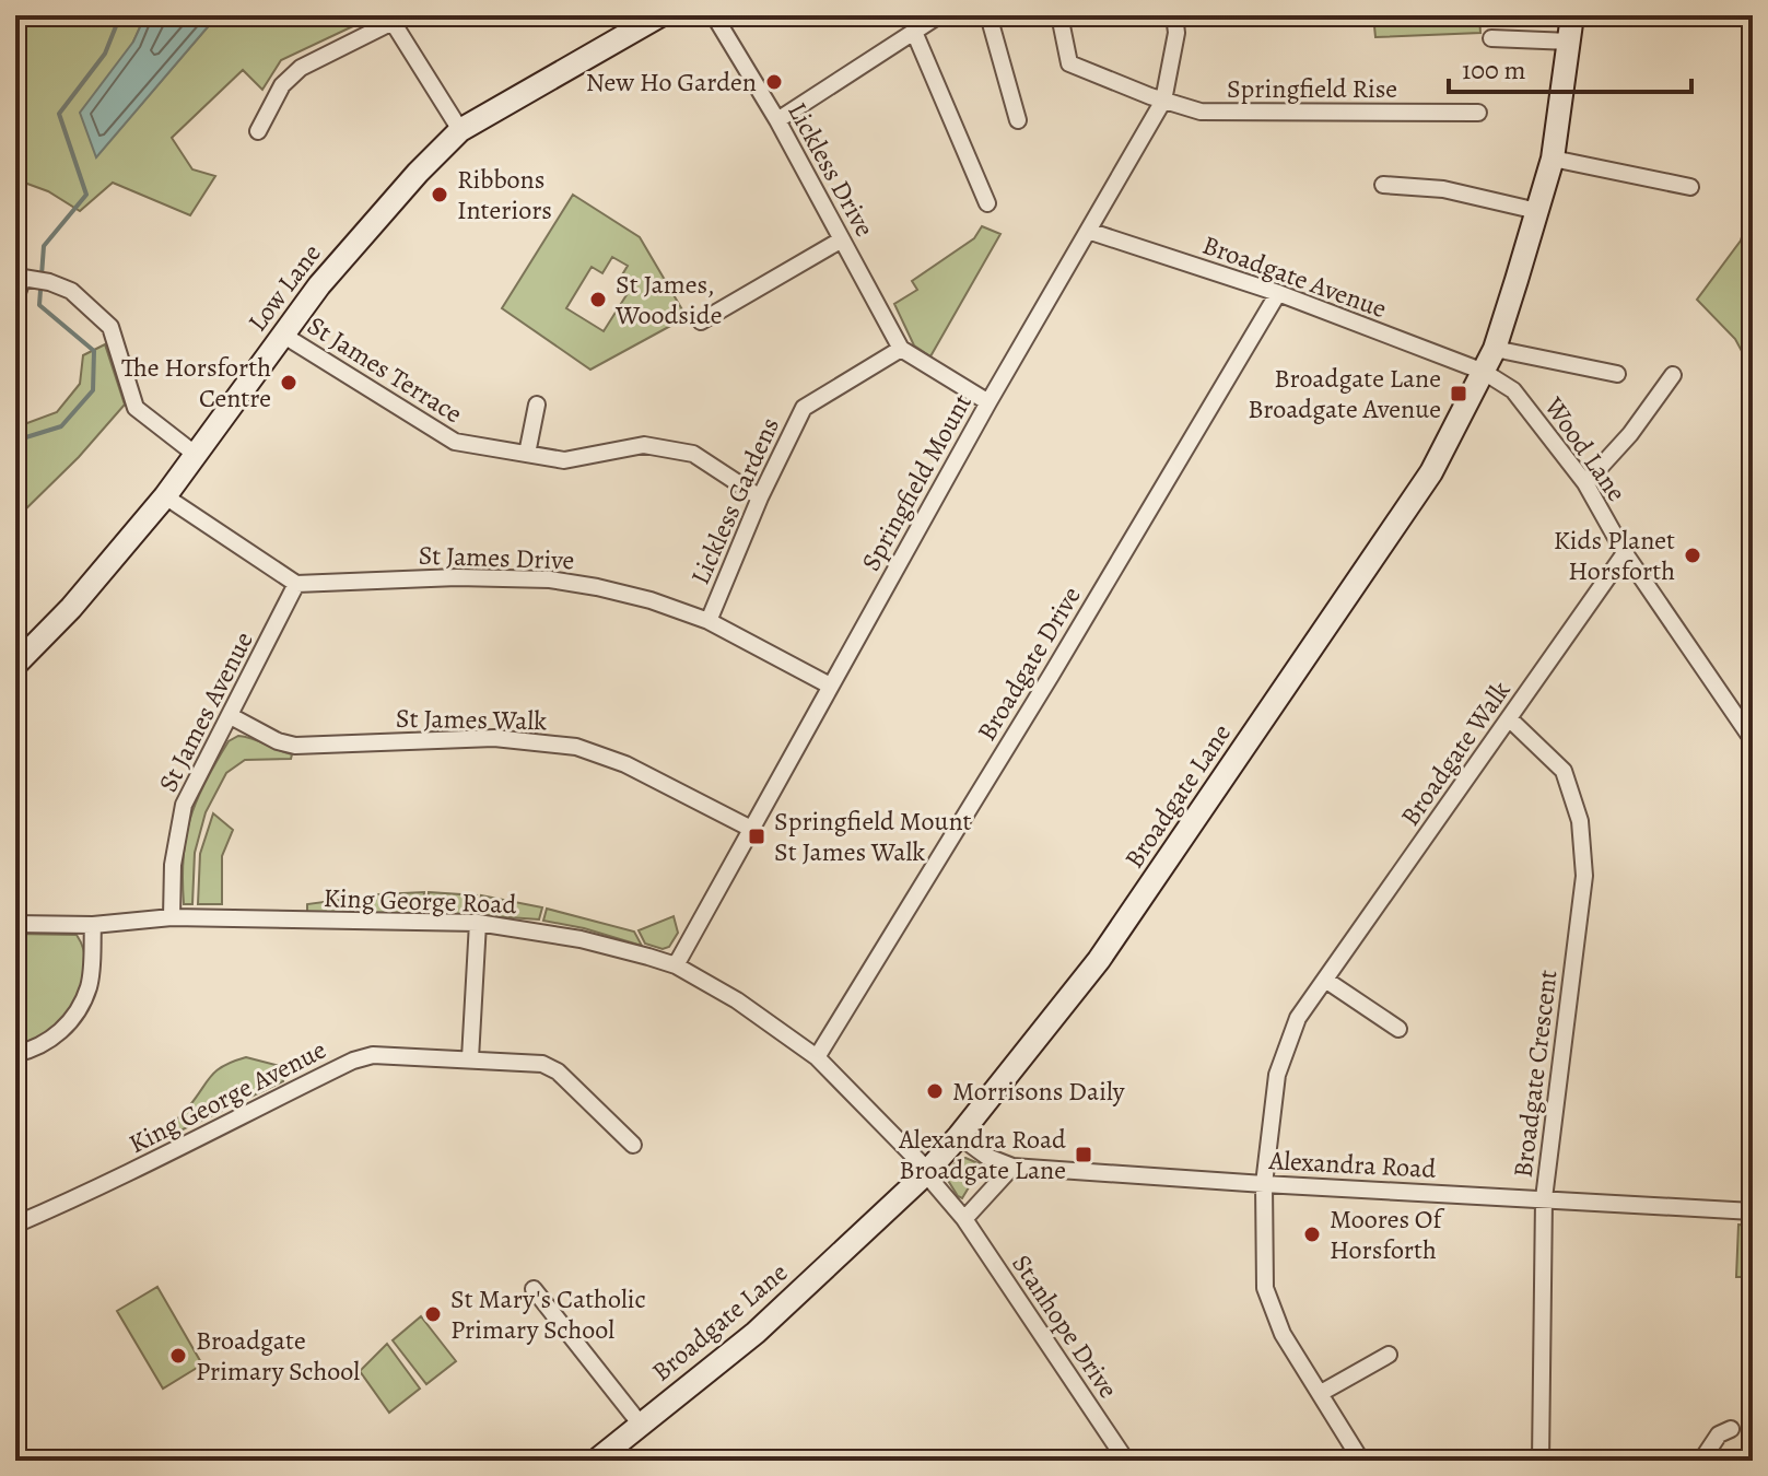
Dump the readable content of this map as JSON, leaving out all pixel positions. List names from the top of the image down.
{
  "streets": {
    "street": [
      "Springfield Rise",
      "Lickless Drive",
      "Broadgate Avenue",
      "Low Lane",
      "St James Terrace",
      "Wood Lane",
      "Springfield Mount",
      "Lickless Gardens",
      "St James Drive",
      "Broadgate Drive",
      "St James Avenue",
      "St James Walk",
      "Broadgate Walk",
      "Broadgate Lane",
      "King George Road",
      "Broadgate Crescent",
      "King George Avenue",
      "Alexandra Road",
      "Stanhope Drive"
    ]
  },
  "crossings": [
    ["Springfield Rise", "Springfield Mount"],
    ["Lickless Drive", "Lickless Gardens"],
    ["Broadgate Avenue", "Wood Lane"],
    ["Broadgate Avenue", "Springfield Mount"],
    ["Broadgate Avenue", "Broadgate Drive"],
    ["Broadgate Avenue", "Broadgate Lane"],
    ["Low Lane", "St James Terrace"],
    ["St James Terrace", "Lickless Gardens"],
    ["Wood Lane", "Broadgate Walk"],
    ["Wood Lane", "Broadgate Lane"],
    ["Springfield Mount", "St James Drive"],
    ["Springfield Mount", "St James Walk"],
    ["Springfield Mount", "King George Road"],
    ["Lickless Gardens", "St James Drive"],
    ["St James Drive", "St James Avenue"],
    ["Broadgate Drive", "King George Road"],
    ["St James Avenue", "St James Walk"],
    ["St James Avenue", "King George Road"],
    ["Broadgate Walk", "Broadgate Crescent"],
    ["Broadgate Walk", "Alexandra Road"],
    ["Broadgate Lane", "King George Road"],
    ["Broadgate Lane", "Alexandra Road"],
    ["Broadgate Lane", "Stanhope Drive"],
    ["King George Road", "Stanhope Drive"],
    ["Broadgate Crescent", "Alexandra Road"]
  ],
  "places": {
    "other": [
      "New Ho Garden",
      "Ribbons Interiors",
      "St James, Woodside",
      "The Horsforth Centre",
      "Kids Planet Horsforth",
      "Morrisons Daily",
      "Moores Of Horsforth",
      "St Mary's Catholic Primary School",
      "Broadgate Primary School"
    ],
    "transit": ["Broadgate Lane Broadgate Avenue", "Springfield Mount St James Walk", "Alexandra Road Broadgate Lane"]
  },
  "scale_bar": "100 m"
}
